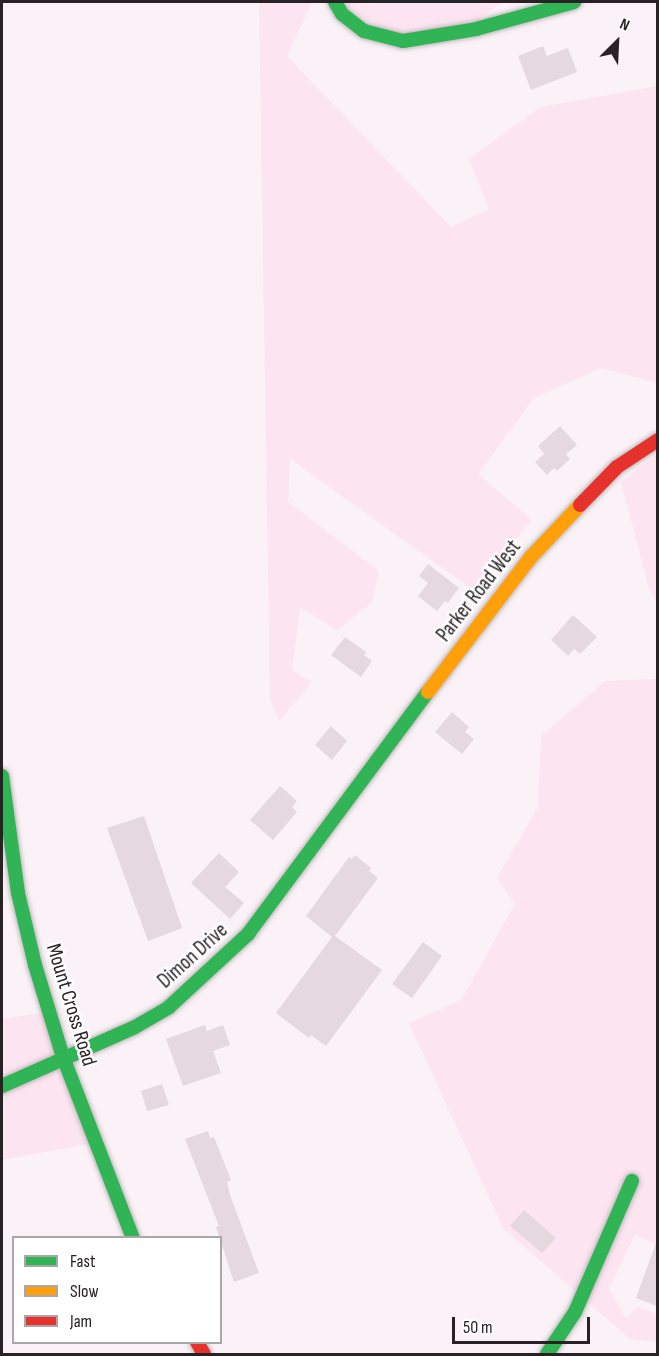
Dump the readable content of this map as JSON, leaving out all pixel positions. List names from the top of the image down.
{
  "streets": {
    "street": ["Parker Road West", "Dimon Drive", "Mount Cross Road"]
  },
  "crossings": [
    ["Parker Road West", "Dimon Drive"],
    ["Dimon Drive", "Mount Cross Road"]
  ],
  "legend": ["Fast", "Slow", "Jam"],
  "scale_bar": "50 m",
  "north": "top right"
}
